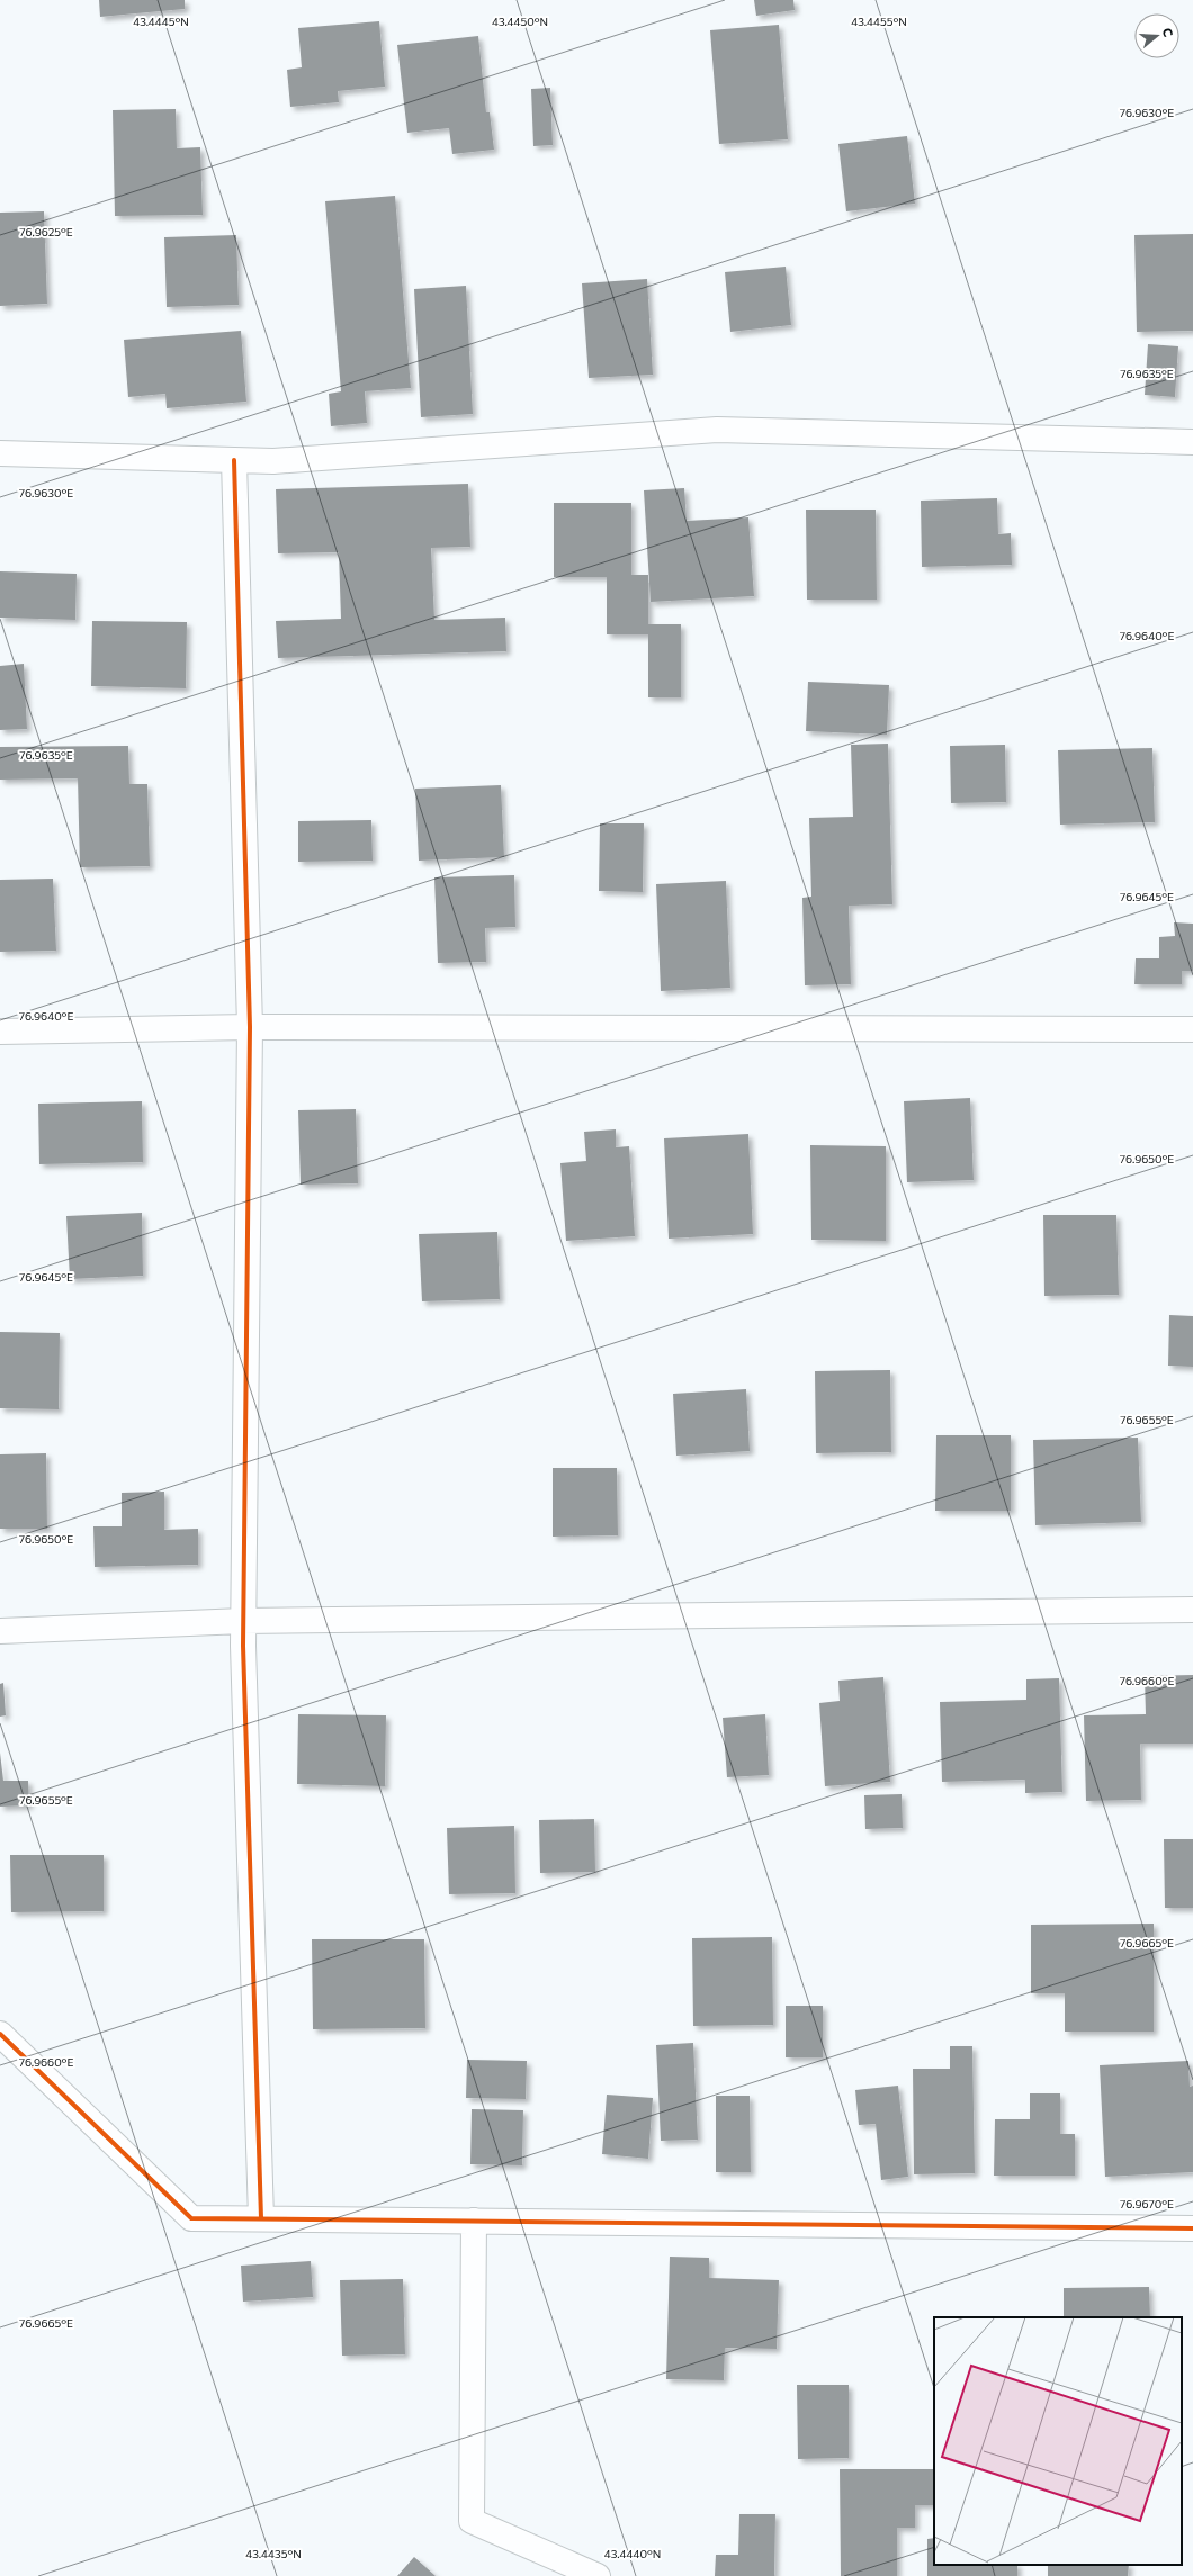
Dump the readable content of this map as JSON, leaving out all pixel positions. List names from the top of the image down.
{
  "north": "right",
  "coordinates": [
    "43.4445°N",
    "43.4450°N",
    "43.4455°N",
    "76.9630°E",
    "76.9625°E",
    "76.9635°E",
    "76.9640°E",
    "76.9645°E",
    "76.9650°E",
    "76.9655°E",
    "76.9660°E",
    "76.9665°E",
    "76.9670°E",
    "43.4435°N",
    "43.4440°N"
  ]
}
